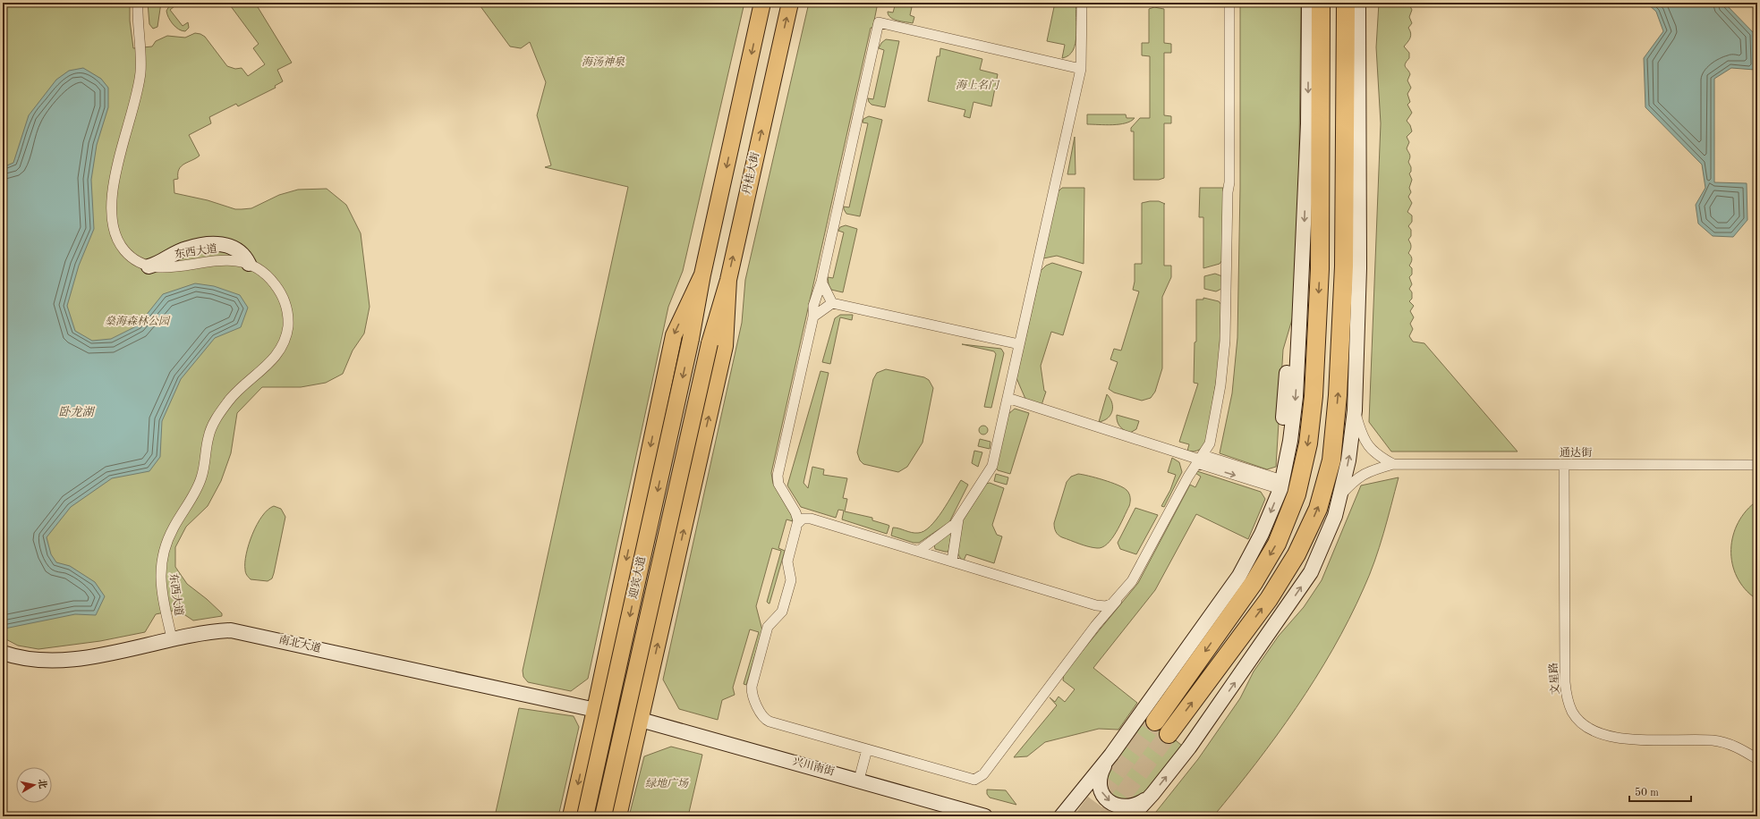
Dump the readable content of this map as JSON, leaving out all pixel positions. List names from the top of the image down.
{
  "streets": {
    "main road": ["丹桂大街", "迎宾大道"],
    "street": [
      "东西大道",
      "通达街",
      "南北大道",
      "文星路",
      "兴川南街"
    ]
  },
  "crossings": [
    ["丹桂大街", "迎宾大道"],
    ["东西大道", "南北大道"],
    ["通达街", "文星路"],
    ["南北大道", "兴川南街"]
  ],
  "water": ["卧龙湖"],
  "parks": [
    "海汤神泉",
    "海上名门",
    "燊海森林公园",
    "绿地广场"
  ],
  "scale_bar": "50 m",
  "north": "right"
}
